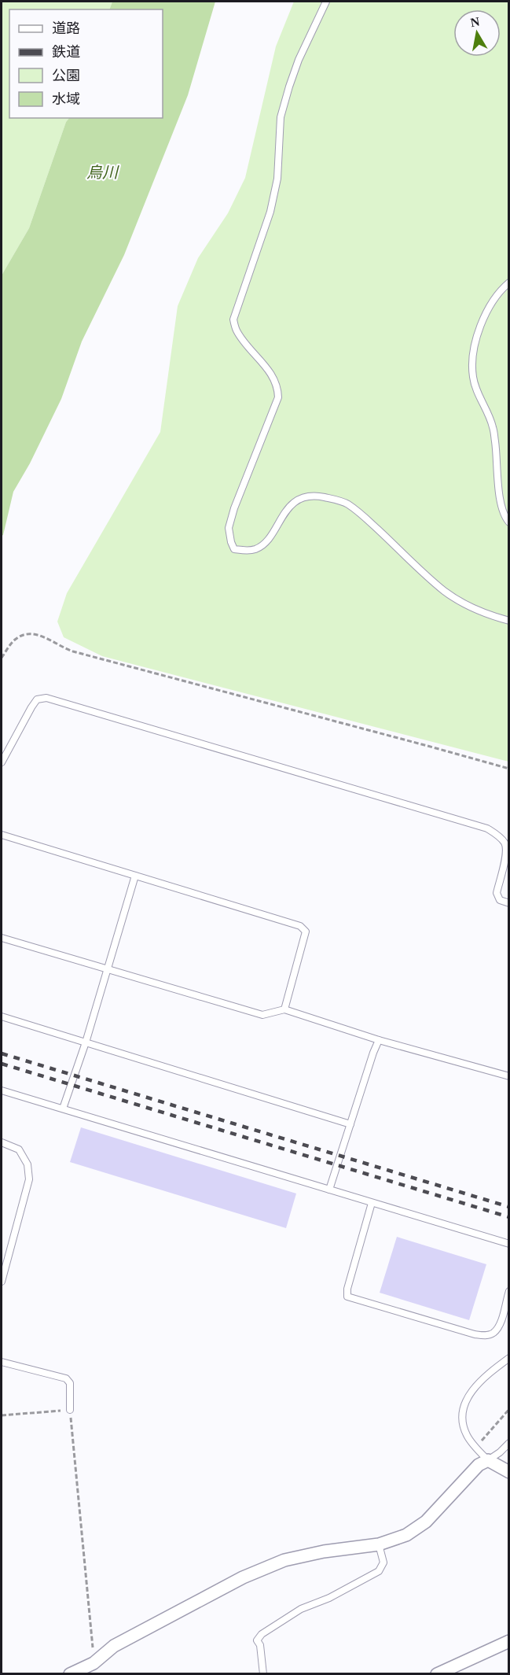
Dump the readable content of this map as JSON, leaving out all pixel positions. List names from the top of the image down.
{
  "water": ["烏川"],
  "legend": [
    "道路",
    "鉄道",
    "公園",
    "水域"
  ],
  "north": "top"
}
